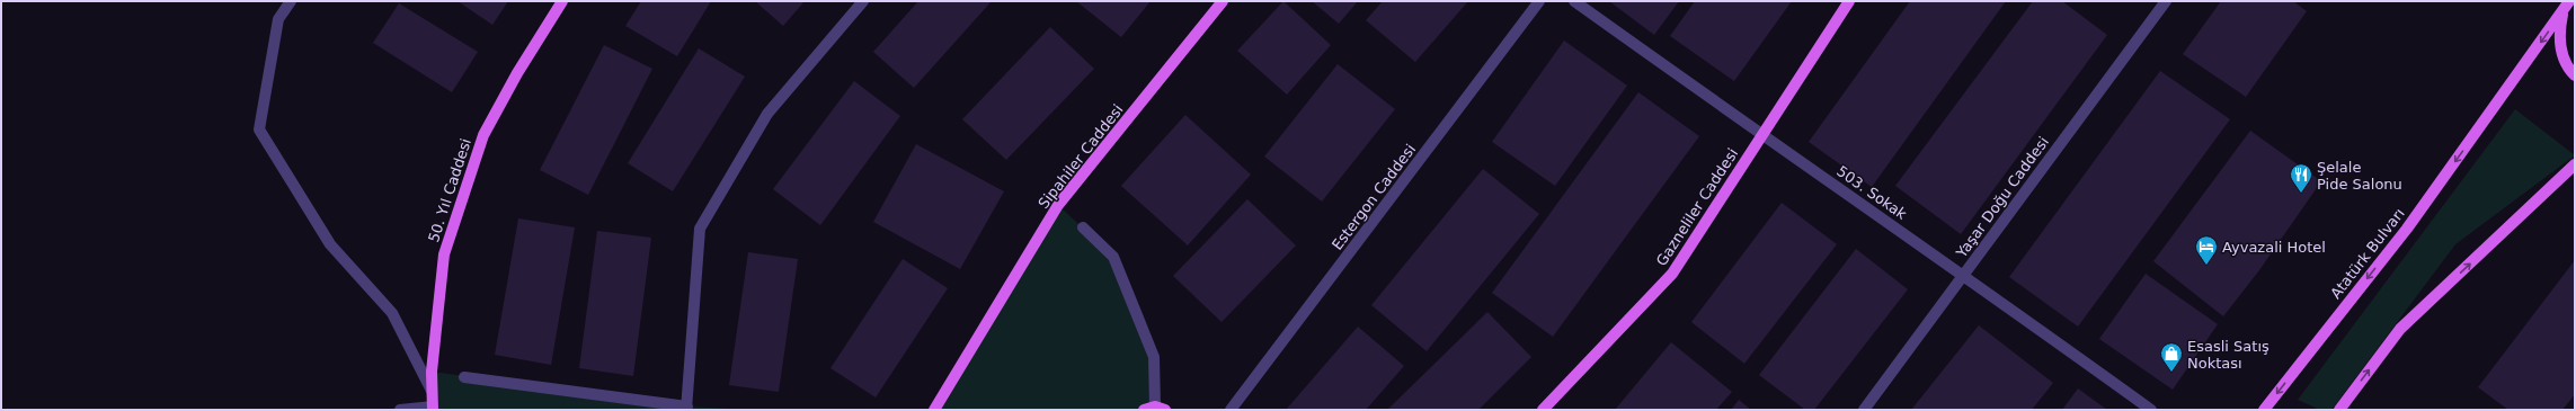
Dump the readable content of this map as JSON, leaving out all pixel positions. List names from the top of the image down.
{
  "streets": {
    "main road": [
      "Sipahiler Caddesi",
      "50. Yıl Caddesi",
      "Gazneliler Caddesi",
      "Atatürk Bulvarı"
    ],
    "street": ["503. Sokak", "Estergon Caddesi", "Yaşar Doğu Caddesi"]
  },
  "crossings": [
    ["503. Sokak", "Yaşar Doğu Caddesi"],
    ["503. Sokak", "Gazneliler Caddesi"]
  ],
  "places": {
    "restaurant": ["Şelale Pide Salonu"],
    "hotel": ["Ayvazali Hotel"],
    "shop": ["Esasli Satış Noktası"]
  }
}
